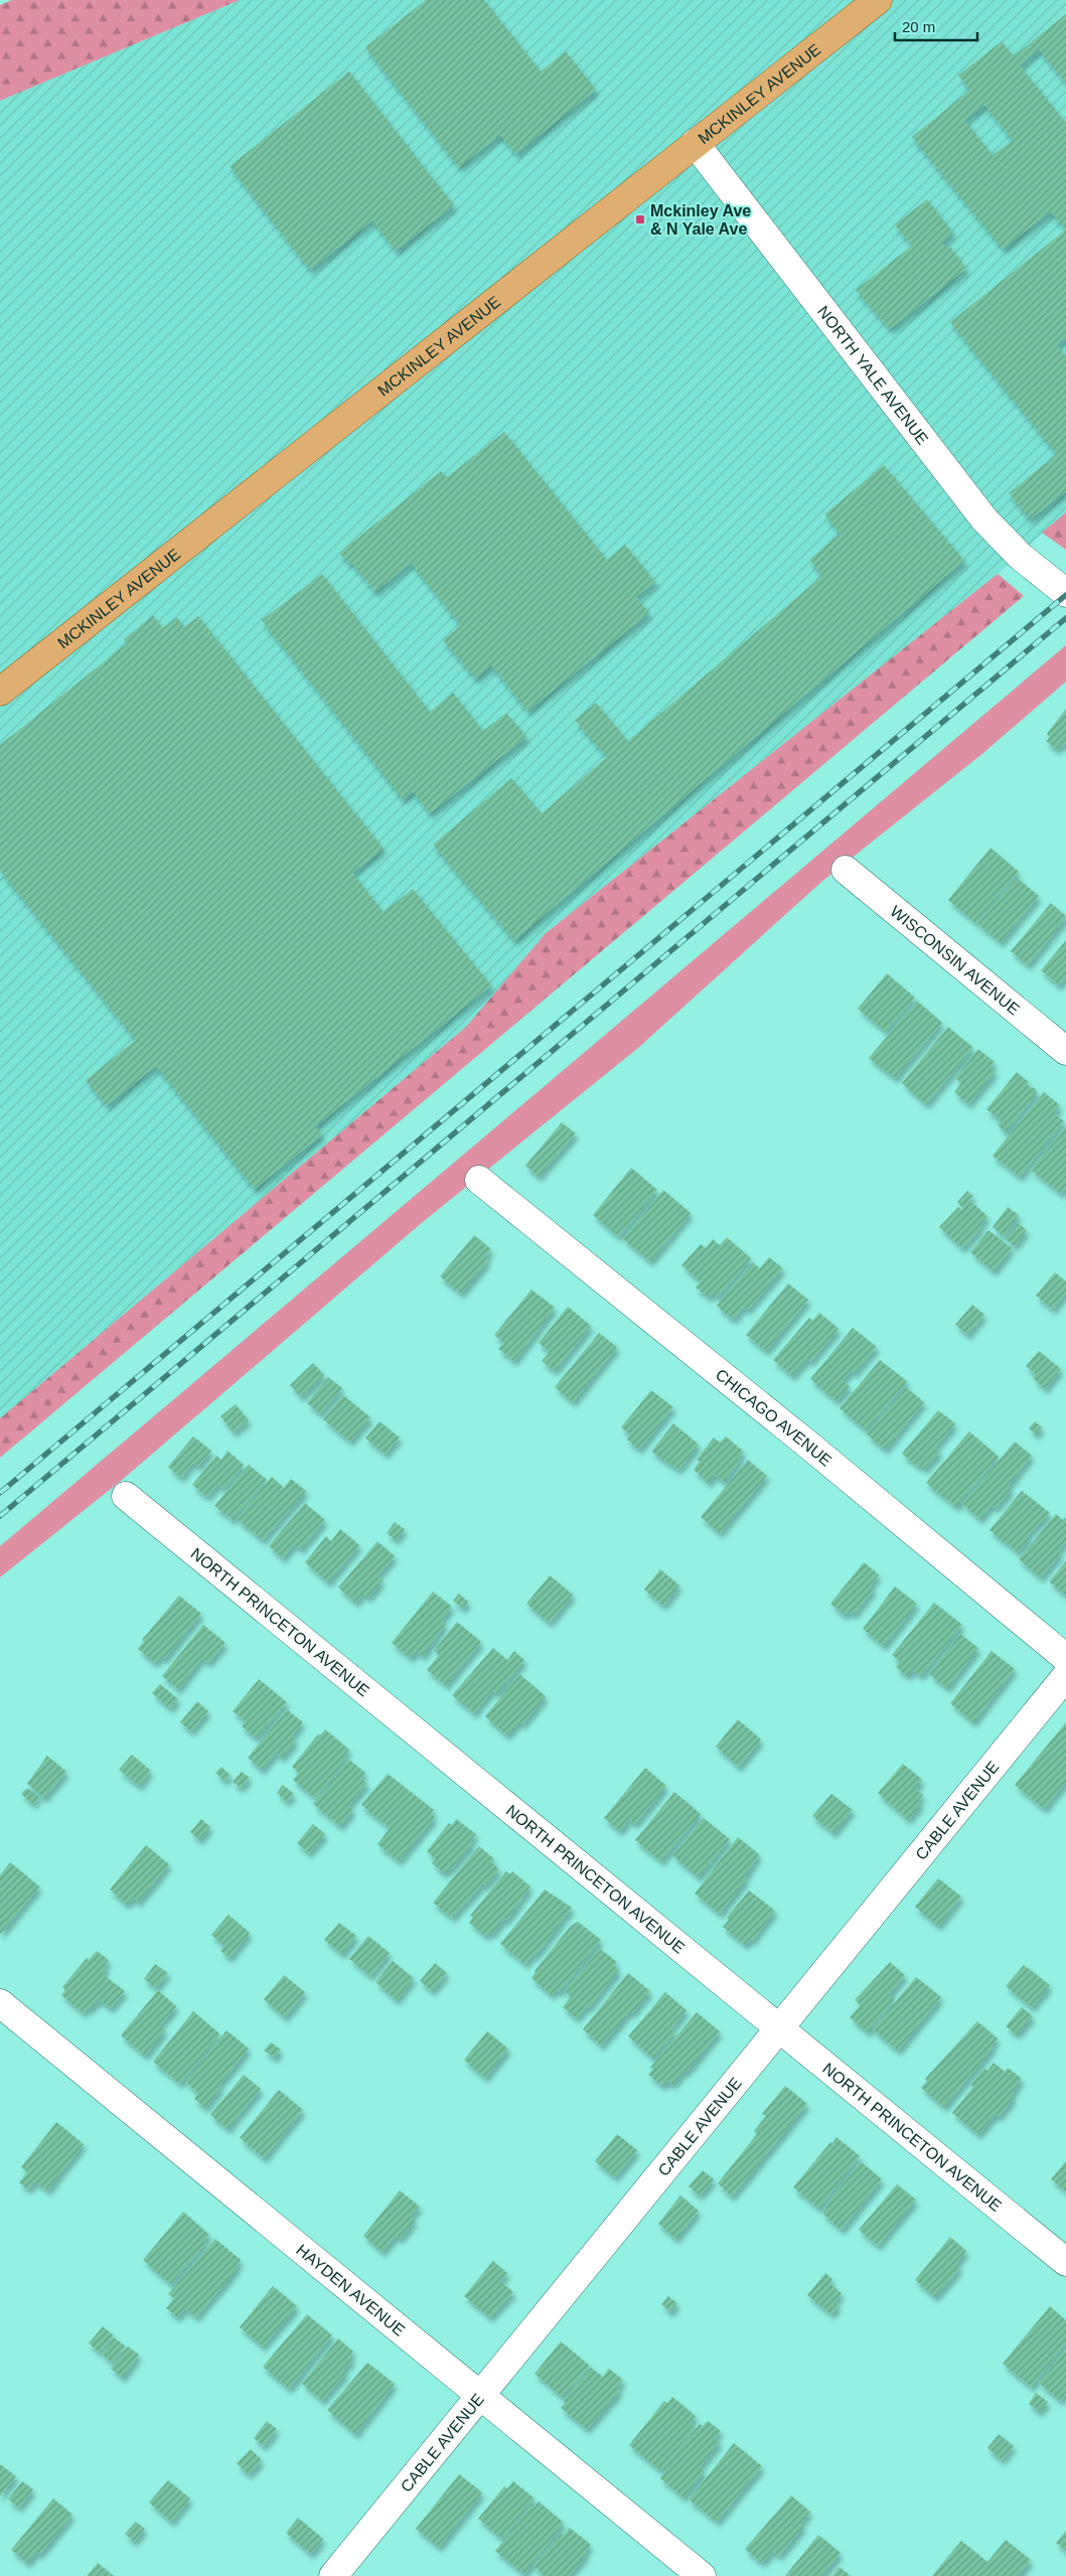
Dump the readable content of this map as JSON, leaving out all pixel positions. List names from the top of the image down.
{
  "streets": {
    "main road": ["MCKINLEY AVENUE"],
    "street": [
      "NORTH YALE AVENUE",
      "WISCONSIN AVENUE",
      "CHICAGO AVENUE",
      "NORTH PRINCETON AVENUE",
      "CABLE AVENUE",
      "HAYDEN AVENUE"
    ]
  },
  "crossings": [
    ["MCKINLEY AVENUE", "NORTH YALE AVENUE"],
    ["NORTH PRINCETON AVENUE", "CABLE AVENUE"],
    ["CABLE AVENUE", "HAYDEN AVENUE"]
  ],
  "places": {
    "transit": ["Mckinley Ave & N Yale Ave"]
  },
  "scale_bar": "20 m"
}
